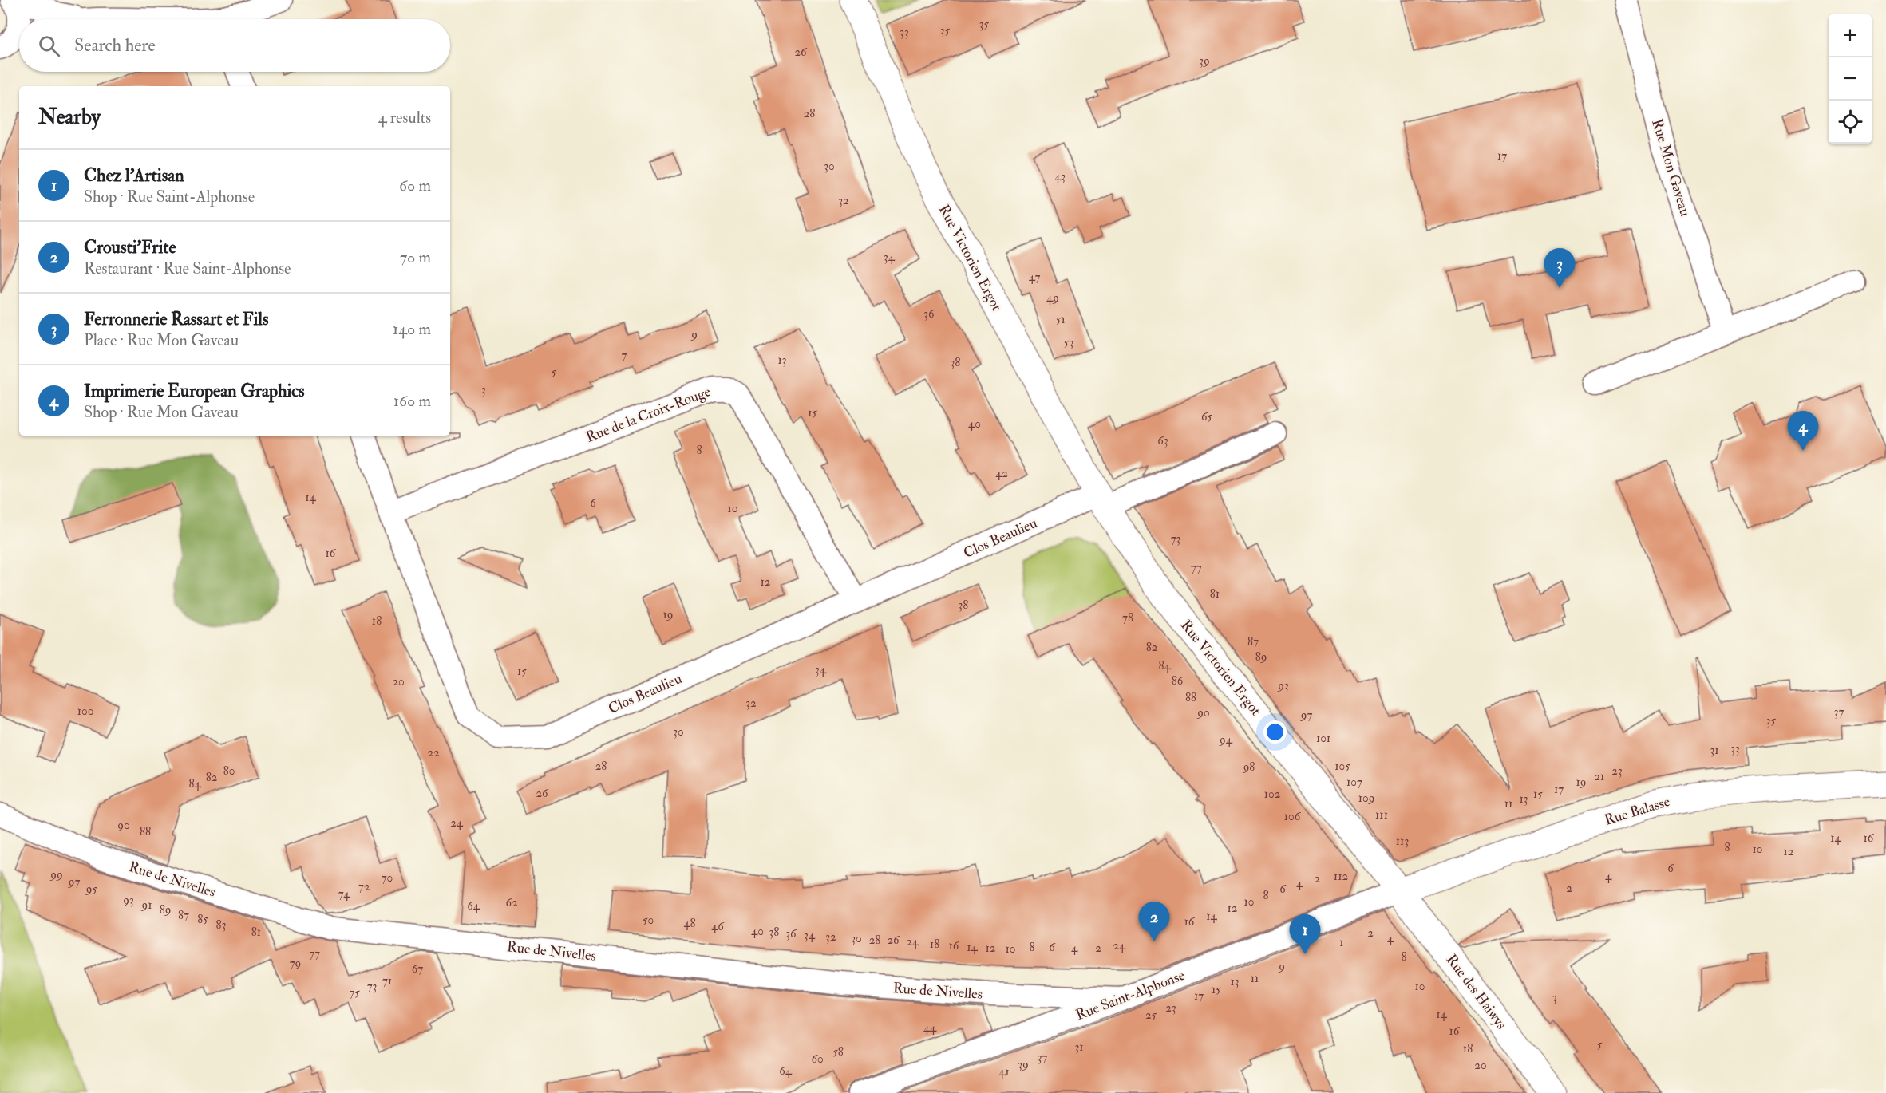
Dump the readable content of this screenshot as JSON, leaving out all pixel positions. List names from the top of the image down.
{
  "streets": {
    "street": [
      "Rue Mon Gaveau",
      "Rue Victorien Ergot",
      "Rue de la Croix-Rouge",
      "Clos Beaulieu",
      "Rue Balasse",
      "Rue de Nivelles",
      "Rue des Haiwys",
      "Rue Saint-Alphonse"
    ]
  },
  "crossings": [
    ["Rue Victorien Ergot", "Clos Beaulieu"],
    ["Rue Victorien Ergot", "Rue Balasse"],
    ["Rue Victorien Ergot", "Rue des Haiwys"],
    ["Rue Victorien Ergot", "Rue Saint-Alphonse"],
    ["Rue de la Croix-Rouge", "Clos Beaulieu"],
    ["Rue Balasse", "Rue des Haiwys"],
    ["Rue Balasse", "Rue Saint-Alphonse"],
    ["Rue de Nivelles", "Rue Saint-Alphonse"],
    ["Rue des Haiwys", "Rue Saint-Alphonse"]
  ],
  "house_numbers": [
    "35",
    "35",
    "33",
    "26",
    "39",
    "28",
    "17",
    "30",
    "43",
    "32",
    "34",
    "47",
    "49",
    "36",
    "51",
    "9",
    "53",
    "7",
    "13",
    "38",
    "5",
    "3",
    "15",
    "65",
    "40",
    "63",
    "8",
    "42",
    "14",
    "6",
    "10",
    "73",
    "16",
    "77",
    "12",
    "81",
    "38",
    "19",
    "78",
    "18",
    "87",
    "82",
    "89",
    "84",
    "34",
    "15",
    "86",
    "20",
    "93",
    "88",
    "32",
    "100",
    "37",
    "90",
    "97",
    "35",
    "30",
    "101",
    "94",
    "33",
    "31",
    "22",
    "28",
    "105",
    "98",
    "80",
    "23",
    "21",
    "82",
    "107",
    "19",
    "84",
    "17",
    "26",
    "102",
    "15",
    "109",
    "13",
    "11",
    "111",
    "106",
    "24",
    "90",
    "88",
    "14",
    "16",
    "113",
    "8",
    "10",
    "12",
    "6",
    "99",
    "112",
    "4",
    "70",
    "2",
    "97",
    "4",
    "72",
    "2",
    "95",
    "6",
    "74",
    "8",
    "93",
    "10",
    "62",
    "91",
    "64",
    "12",
    "89",
    "87",
    "14",
    "85",
    "50",
    "16",
    "48",
    "83",
    "46",
    "40",
    "81",
    "38",
    "2",
    "36",
    "34",
    "32",
    "30",
    "4",
    "28",
    "26",
    "24",
    "1",
    "18",
    "16",
    "24",
    "14",
    "8",
    "6",
    "12",
    "4",
    "2",
    "10",
    "77",
    "8",
    "79",
    "9",
    "67",
    "11",
    "71",
    "13",
    "73",
    "10",
    "15",
    "75",
    "17",
    "3",
    "23",
    "14",
    "25",
    "44",
    "16",
    "5",
    "31",
    "18",
    "58",
    "37",
    "60",
    "39",
    "20",
    "64",
    "41"
  ],
  "page": {
    "map_buttons": ["+", "−"],
    "search": "Search here",
    "heading": ["Nearby", "4 results"],
    "list": [
      {
        "mark": "1",
        "name": "Chez l'Artisan",
        "note": "Shop · Rue Saint-Alphonse",
        "value": "60 m"
      },
      {
        "mark": "2",
        "name": "Crousti'Frite",
        "note": "Restaurant · Rue Saint-Alphonse",
        "value": "70 m"
      },
      {
        "mark": "3",
        "name": "Ferronnerie Rassart et Fils",
        "note": "Place · Rue Mon Gaveau",
        "value": "140 m"
      },
      {
        "mark": "4",
        "name": "Imprimerie European Graphics",
        "note": "Shop · Rue Mon Gaveau",
        "value": "160 m"
      }
    ],
    "pins": [
      "3",
      "4",
      "2",
      "1"
    ]
  }
}
